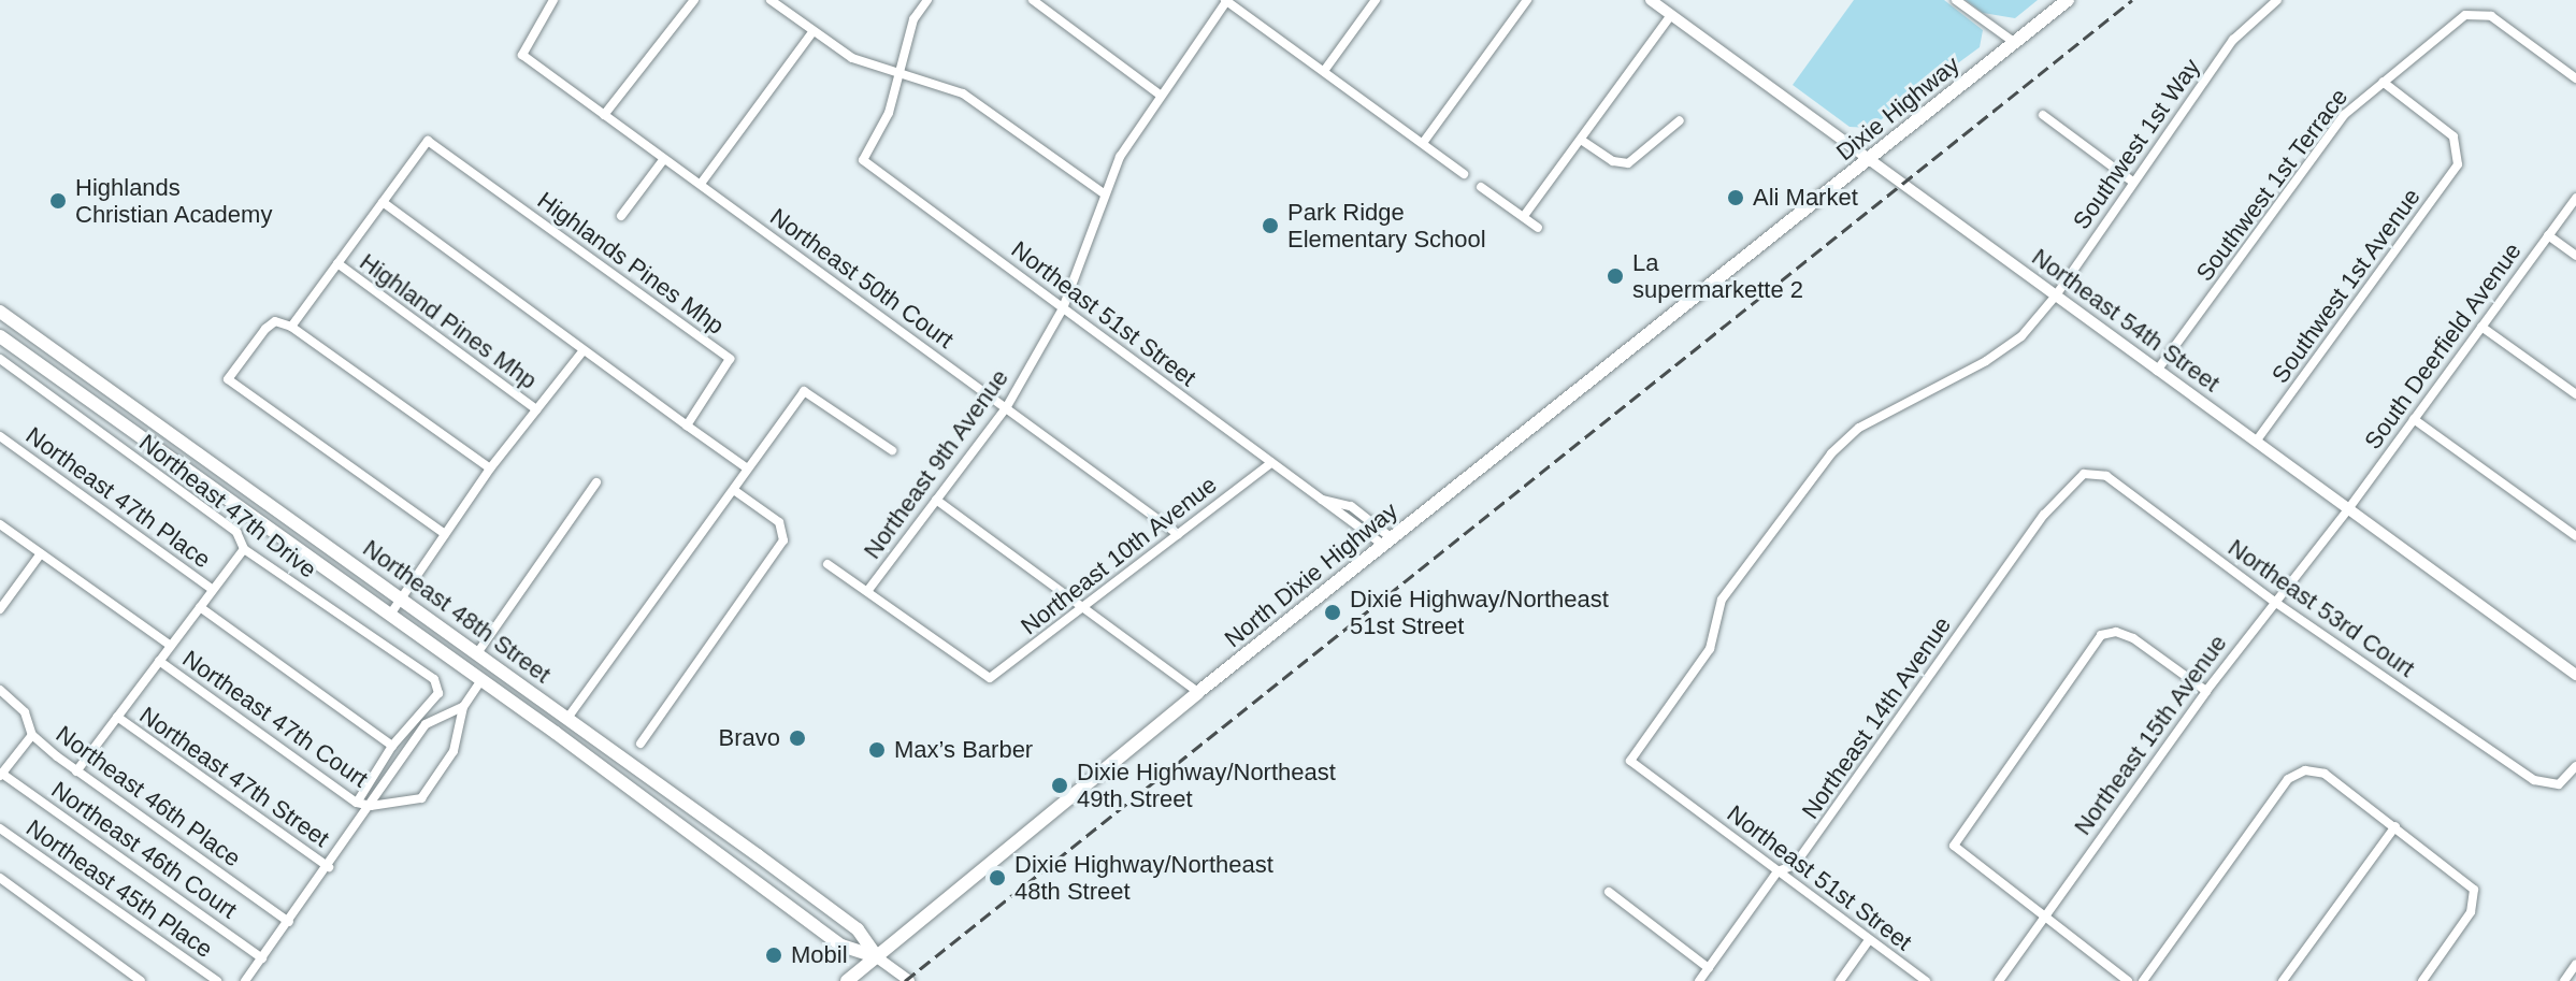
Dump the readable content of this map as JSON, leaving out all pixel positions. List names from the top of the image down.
{
  "streets": {
    "main road": ["Dixie Highway", "North Dixie Highway", "Northeast 48th Street"],
    "street": [
      "Southwest 1st Way",
      "Southwest 1st Terrace",
      "Highlands Pines Mhp",
      "Northeast 50th Court",
      "Southwest 1st Avenue",
      "Northeast 51st Street",
      "Northeast 54th Street",
      "Highland Pines Mhp",
      "South Deerfield Avenue",
      "Northeast 9th Avenue",
      "Northeast 47th Place",
      "Northeast 47th Drive",
      "Northeast 10th Avenue",
      "Northeast 53rd Court",
      "Northeast 14th Avenue",
      "Northeast 47th Court",
      "Northeast 15th Avenue",
      "Northeast 47th Street",
      "Northeast 46th Place",
      "Northeast 46th Court",
      "Northeast 45th Place"
    ]
  },
  "crossings": [
    ["Dixie Highway", "Northeast 54th Street"],
    ["Dixie Highway", "North Dixie Highway"],
    ["Southwest 1st Way", "Northeast 51st Street"],
    ["Southwest 1st Way", "Northeast 54th Street"],
    ["Southwest 1st Terrace", "Southwest 1st Avenue"],
    ["Southwest 1st Terrace", "Northeast 54th Street"],
    ["Northeast 50th Court", "Northeast 9th Avenue"],
    ["Northeast 50th Court", "Northeast 10th Avenue"],
    ["Southwest 1st Avenue", "Northeast 54th Street"],
    ["Northeast 51st Street", "Northeast 9th Avenue"],
    ["Northeast 51st Street", "Northeast 10th Avenue"],
    ["Northeast 51st Street", "North Dixie Highway"],
    ["Northeast 51st Street", "Northeast 14th Avenue"],
    ["Northeast 54th Street", "South Deerfield Avenue"],
    ["Northeast 54th Street", "Northeast 15th Avenue"],
    ["South Deerfield Avenue", "Northeast 15th Avenue"],
    ["Northeast 9th Avenue", "Northeast 10th Avenue"],
    ["Northeast 47th Place", "Northeast 47th Drive"],
    ["North Dixie Highway", "Northeast 48th Street"],
    ["Northeast 53rd Court", "Northeast 14th Avenue"],
    ["Northeast 53rd Court", "Northeast 15th Avenue"]
  ],
  "places": [
    "Ali Market",
    "Highlands Christian Academy",
    "Park Ridge Elementary School",
    "La supermarkette 2",
    "Dixie Highway/Northeast 51st Street",
    "Bravo",
    "Max’s Barber",
    "Dixie Highway/Northeast 49th Street",
    "Dixie Highway/Northeast 48th Street",
    "Mobil"
  ]
}
